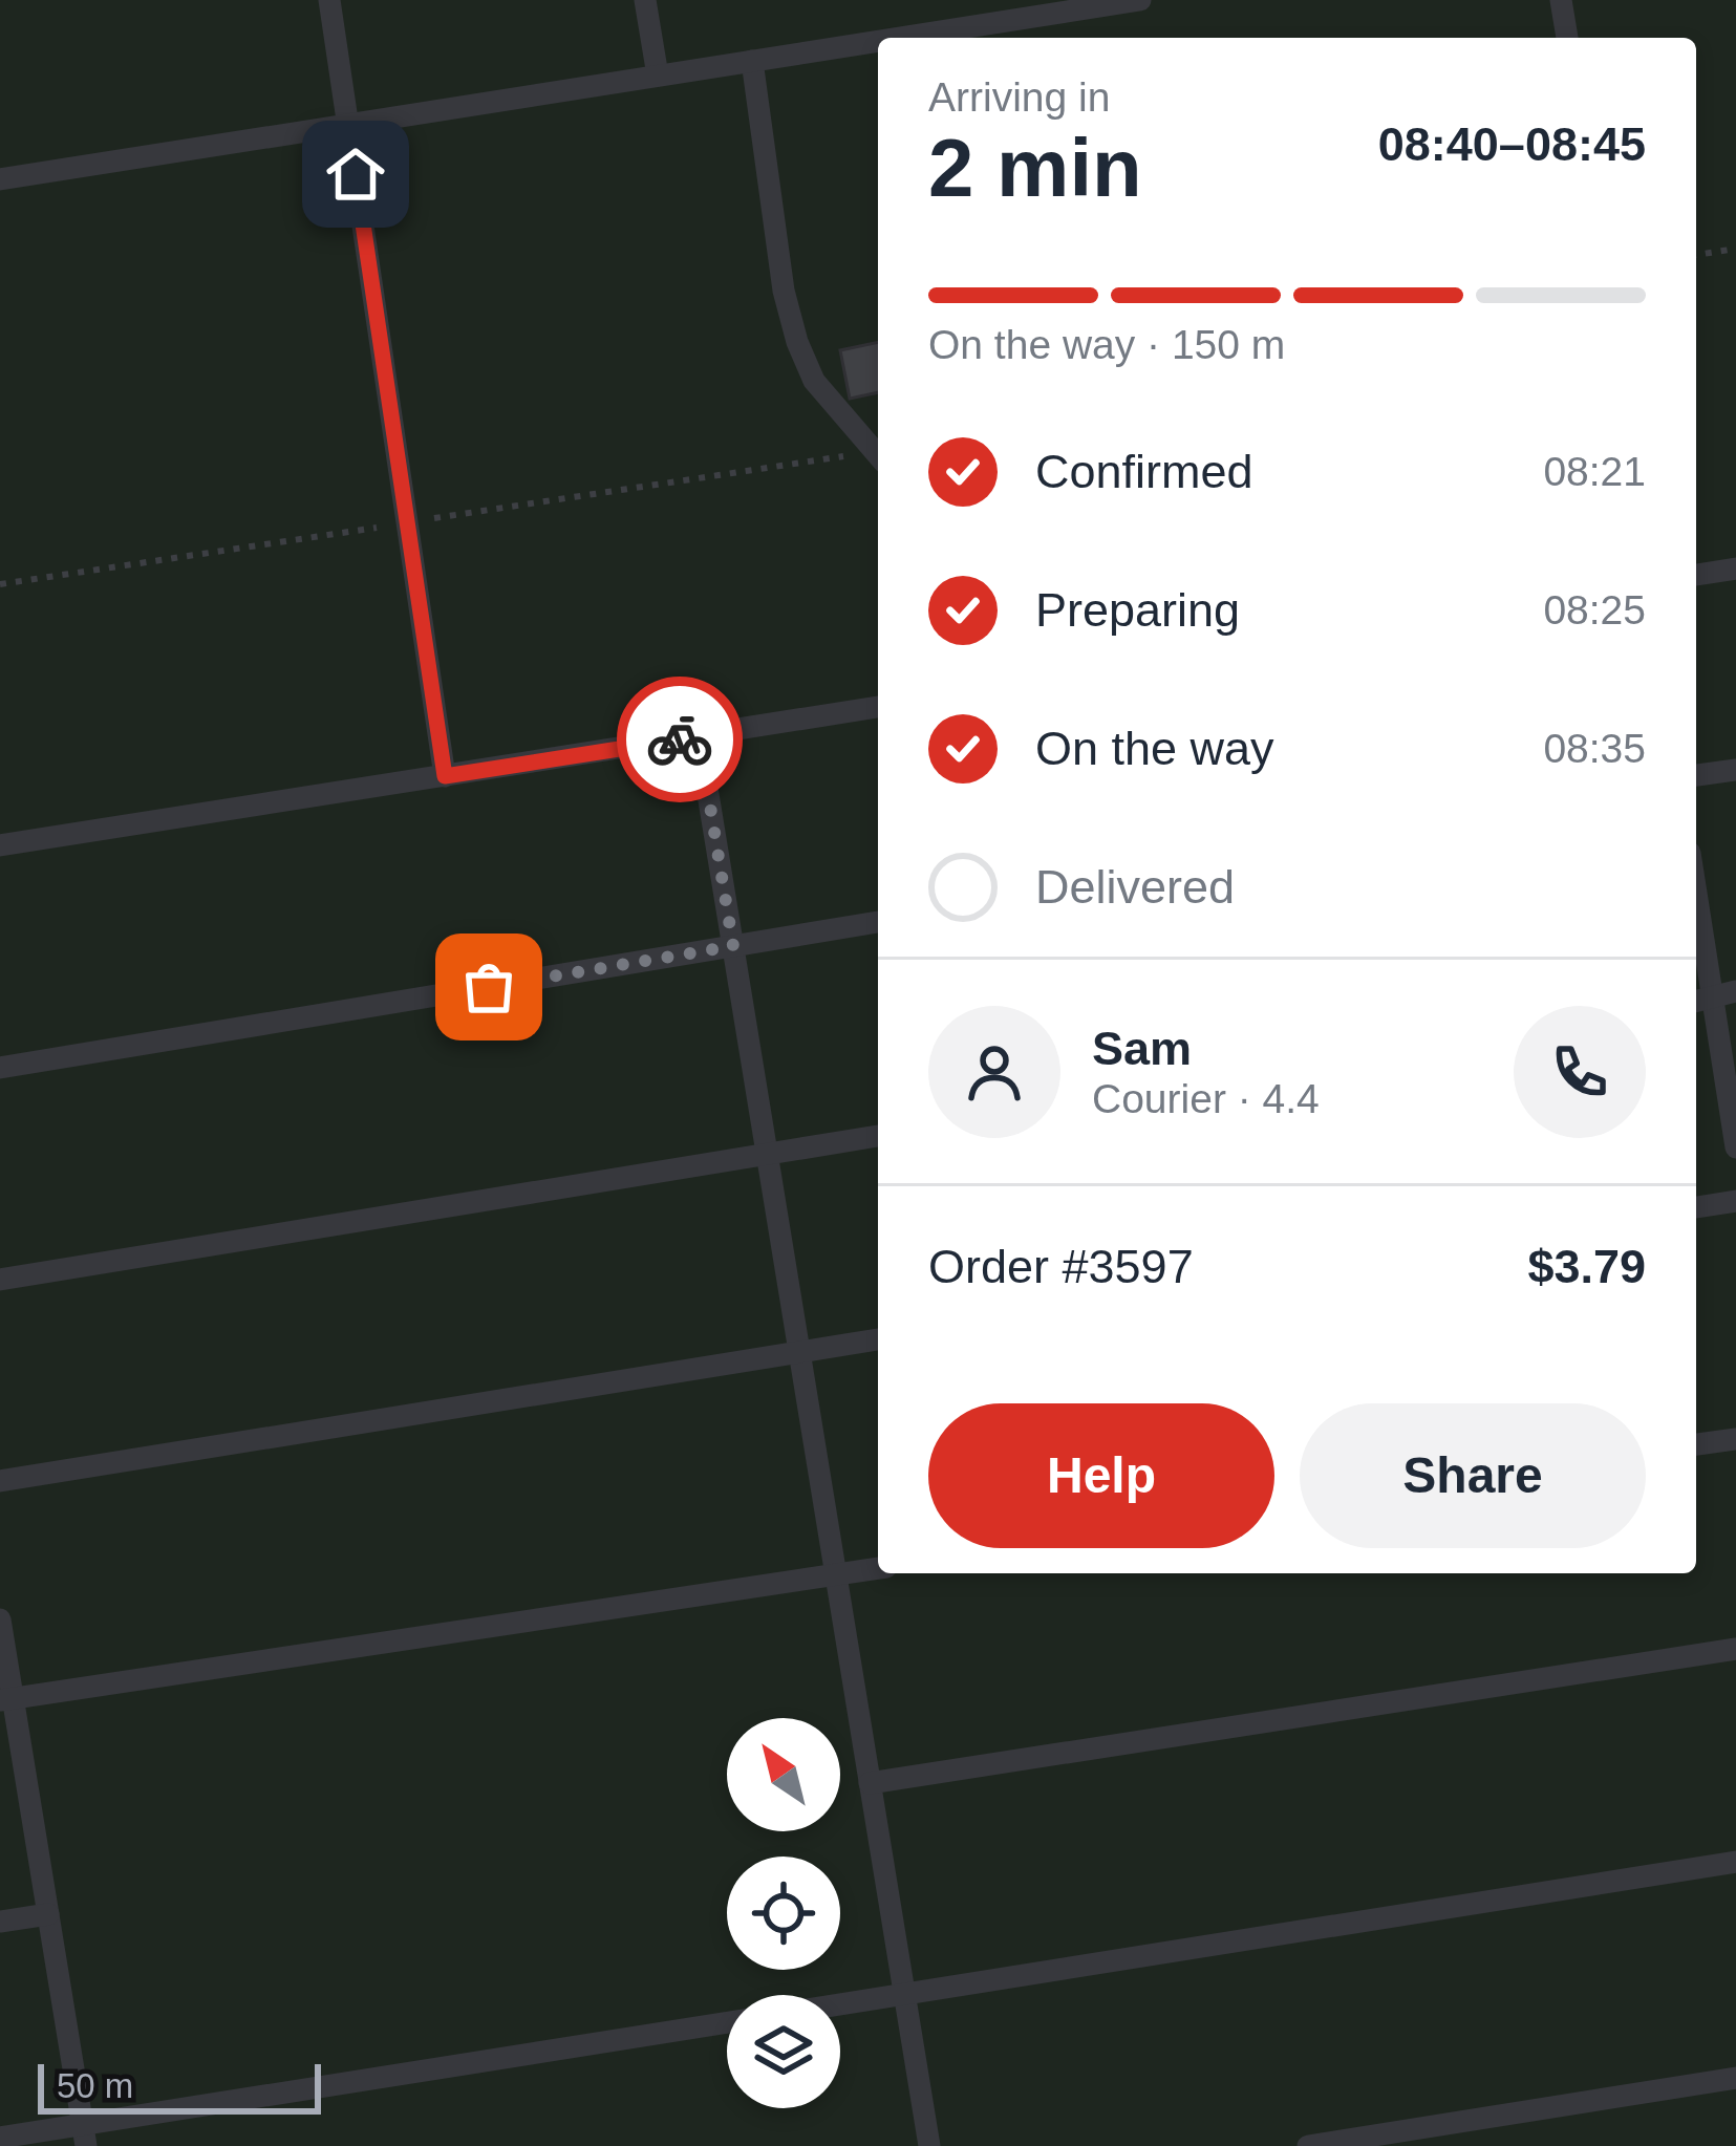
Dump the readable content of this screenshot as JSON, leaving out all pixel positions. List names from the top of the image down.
{
  "scale_bar": "50 m",
  "north": "top left",
  "page": {
    "heading": ["2 min", "Arriving in", "08:40–08:45"],
    "panel": [
      "Sam",
      "Courier · 4.4",
      "Order #3597",
      "$3.79"
    ],
    "bar": "On the way · 150 m",
    "list": [
      ["Confirmed", "08:21"],
      ["Preparing", "08:25"],
      ["On the way", "08:35"],
      "Delivered"
    ],
    "buttons": ["Help", "Share"],
    "scale": "50 m"
  }
}
